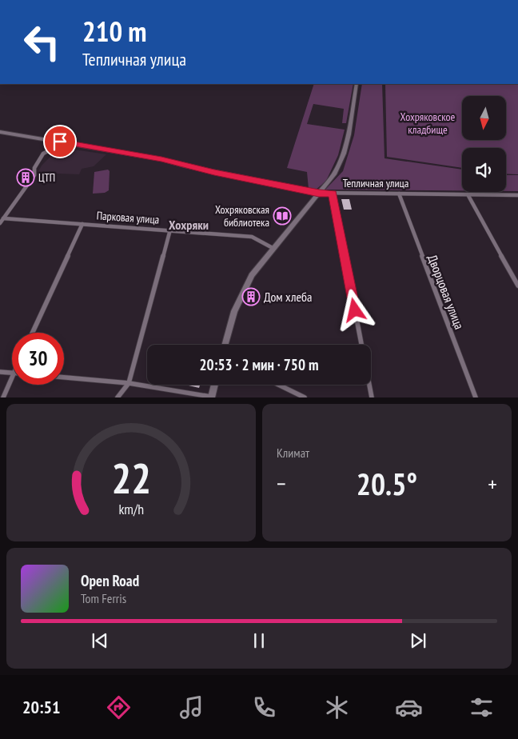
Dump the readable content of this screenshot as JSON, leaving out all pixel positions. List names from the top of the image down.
{
  "streets": {
    "street": ["Тепличная улица", "Парковая улица", "Дворцовая улица"]
  },
  "crossings": [
    ["Тепличная улица", "Дворцовая улица"]
  ],
  "districts": ["Хохряки"],
  "parks": ["Хохряковское кладбище"],
  "places": {
    "building": ["ЦТП", "Дом хлеба"],
    "library": ["Хохряковская библиотека"]
  },
  "north": "bottom",
  "page": {
    "turn": ["210 m", "Тепличная улица"],
    "limit": "30",
    "trip": "20:53 · 2 мин · 750 m",
    "tile": "Климат",
    "heat": ["−", "20.5°", "+"],
    "song": ["Open Road", "Tom Ferris"],
    "tabs": "20:51",
    "gauge": ["22", "km/h"]
  }
}
